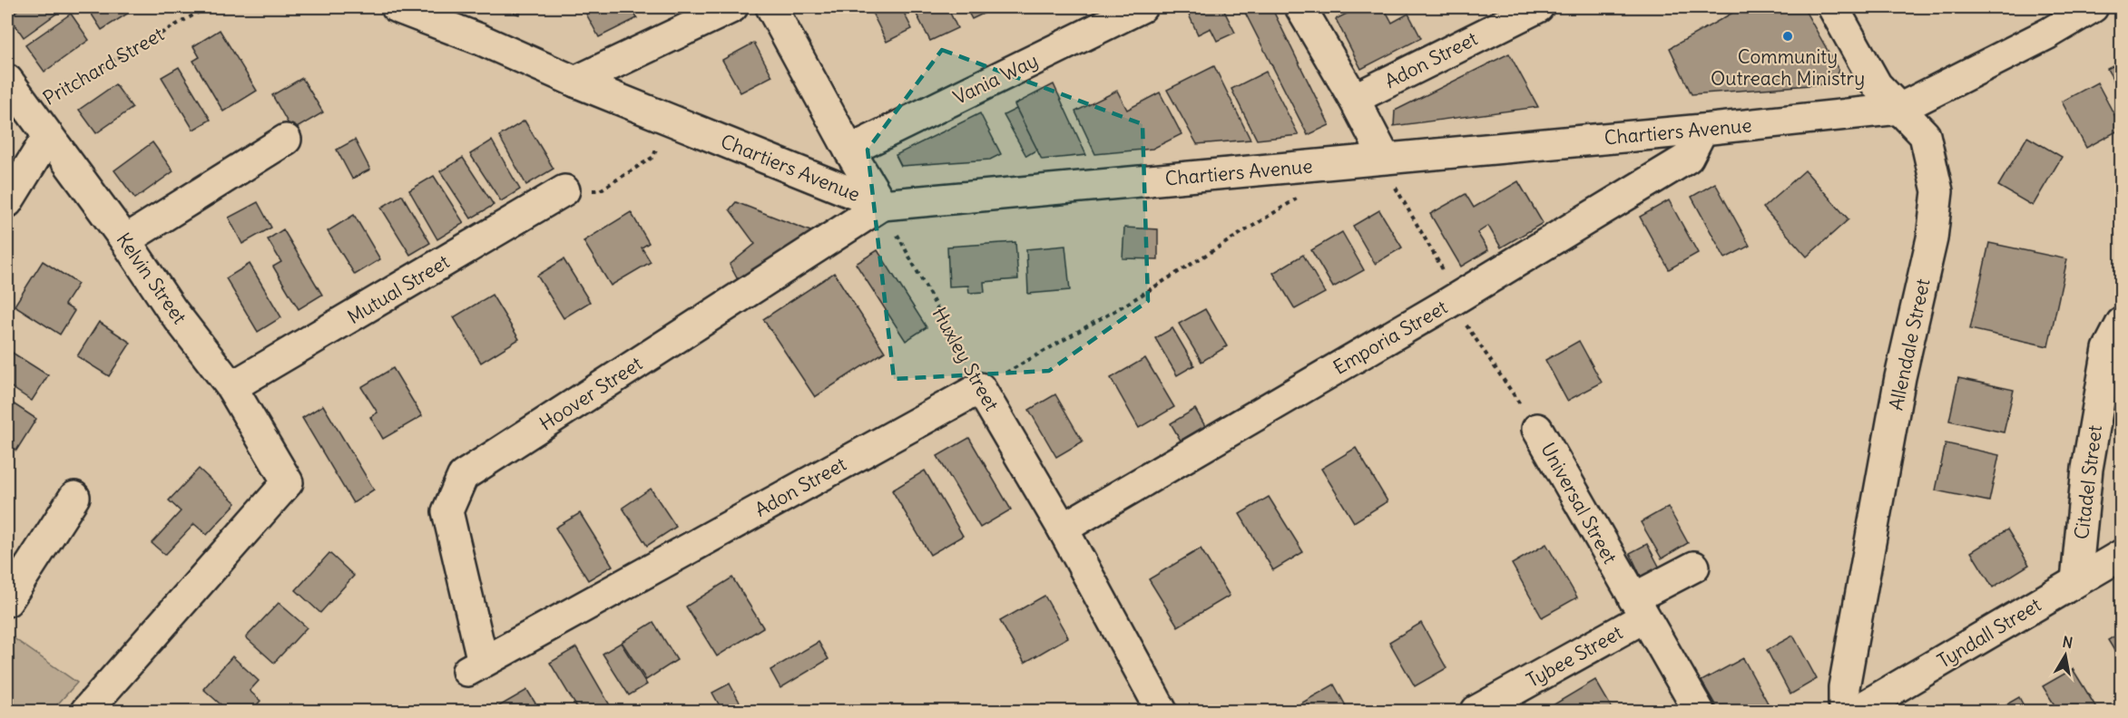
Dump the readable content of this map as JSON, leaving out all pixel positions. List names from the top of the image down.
{
  "streets": {
    "street": [
      "Adon Street",
      "Pritchard Street",
      "Vania Way",
      "Chartiers Avenue",
      "Kelvin Street",
      "Mutual Street",
      "Emporia Street",
      "Allendale Street",
      "Huxley Street",
      "Hoover Street",
      "Citadel Street",
      "Universal Street",
      "Tyndall Street",
      "Tybee Street"
    ]
  },
  "crossings": [
    ["Adon Street", "Huxley Street"],
    ["Adon Street", "Hoover Street"],
    ["Pritchard Street", "Kelvin Street"],
    ["Chartiers Avenue", "Emporia Street"],
    ["Chartiers Avenue", "Allendale Street"],
    ["Chartiers Avenue", "Huxley Street"],
    ["Chartiers Avenue", "Hoover Street"],
    ["Kelvin Street", "Mutual Street"],
    ["Emporia Street", "Huxley Street"],
    ["Emporia Street", "Universal Street"],
    ["Huxley Street", "Hoover Street"],
    ["Citadel Street", "Tyndall Street"],
    ["Universal Street", "Tybee Street"]
  ],
  "places": ["Community Outreach Ministry"],
  "north": "top"
}
